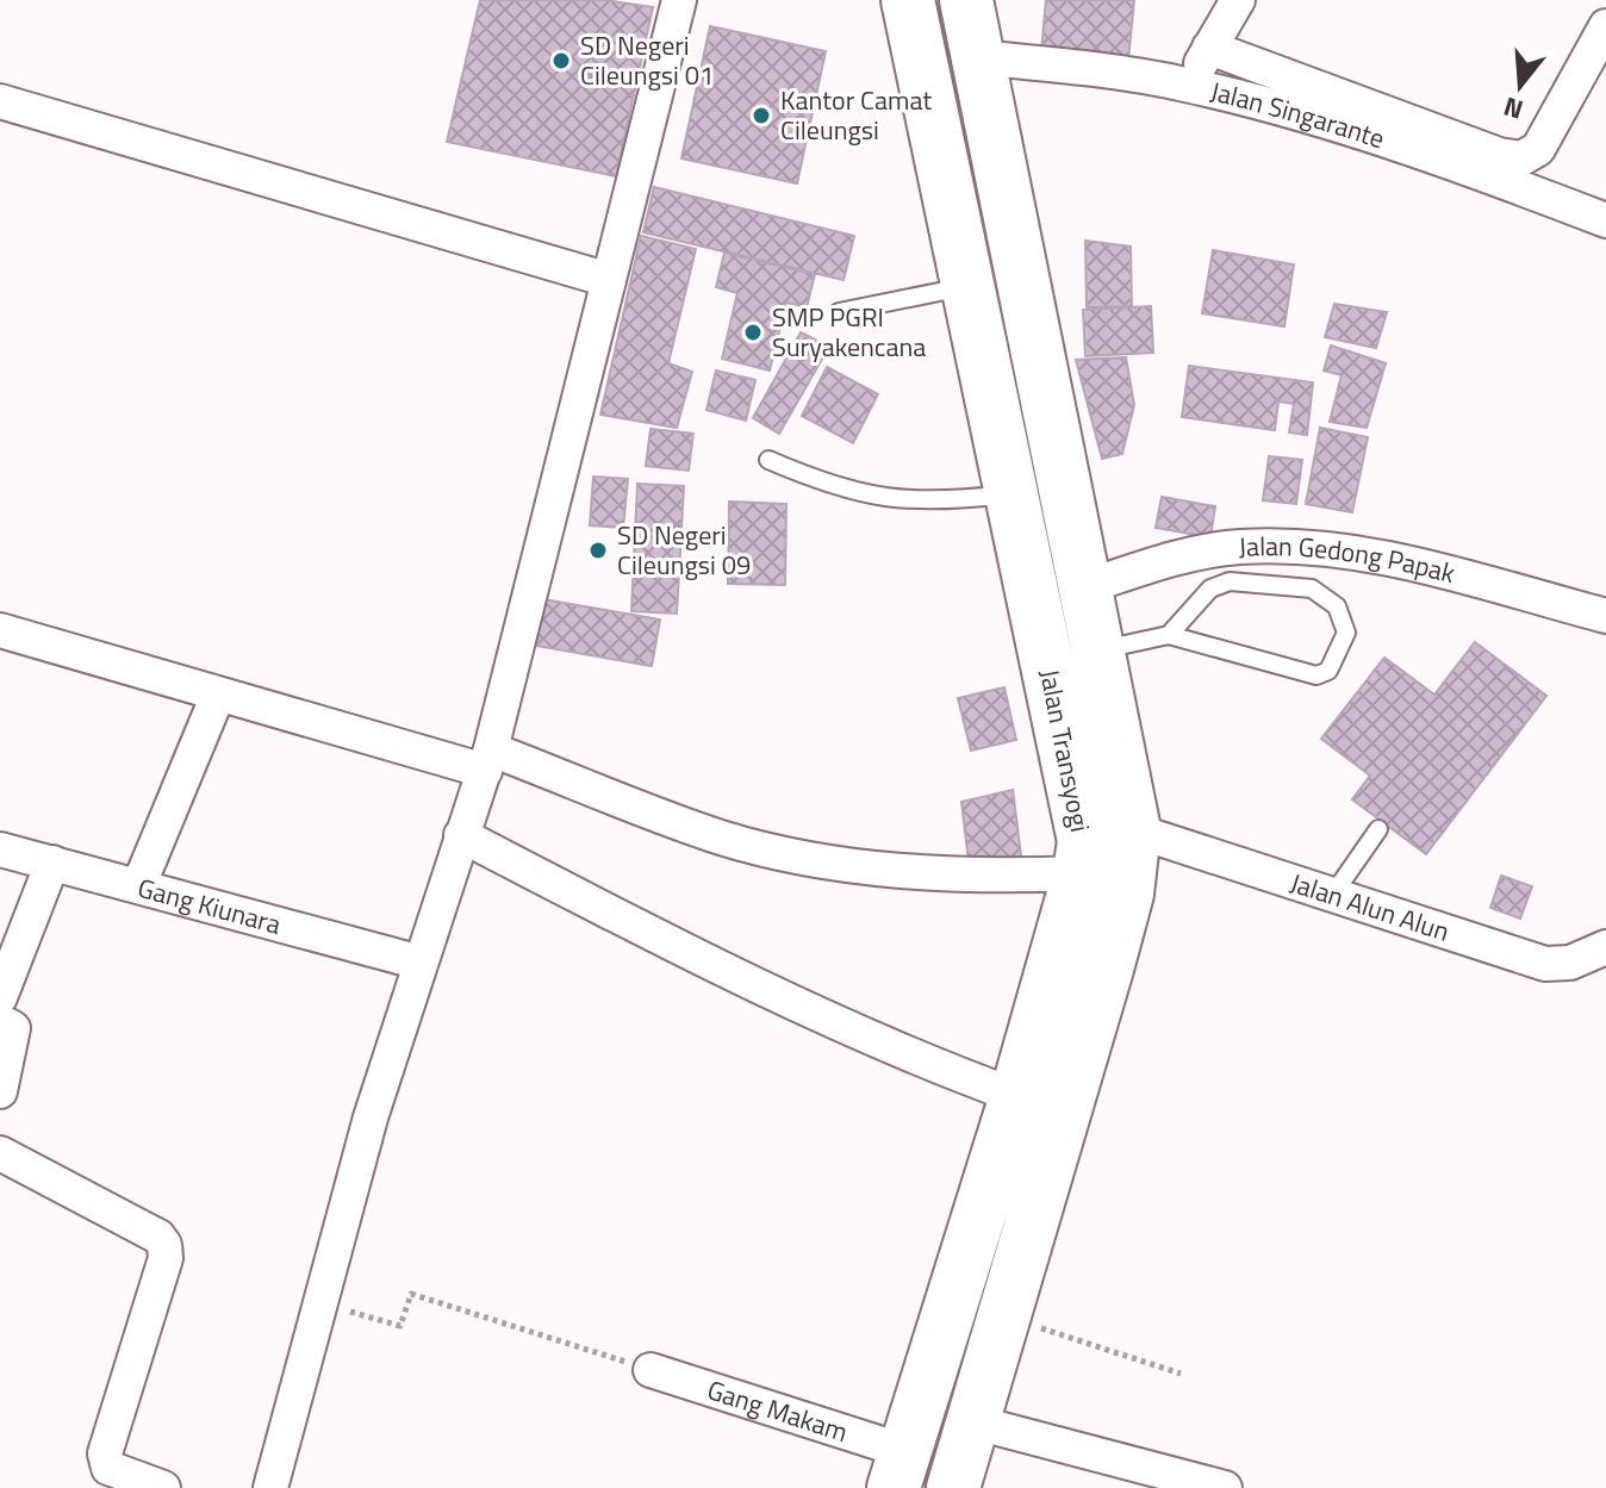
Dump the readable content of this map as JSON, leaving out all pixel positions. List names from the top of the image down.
{
  "streets": {
    "highway": ["Jalan Transyogi"],
    "street": [
      "Jalan Singarante",
      "Jalan Gedong Papak",
      "Gang Kiunara",
      "Jalan Alun Alun",
      "Gang Makam"
    ]
  },
  "crossings": [
    ["Jalan Singarante", "Jalan Transyogi"],
    ["Jalan Gedong Papak", "Jalan Transyogi"],
    ["Jalan Transyogi", "Jalan Alun Alun"],
    ["Jalan Transyogi", "Gang Makam"]
  ],
  "places": [
    "SD Negeri Cileungsi 01",
    "Kantor Camat Cileungsi",
    "SMP PGRI Suryakencana",
    "SD Negeri Cileungsi 09"
  ],
  "north": "bottom"
}
